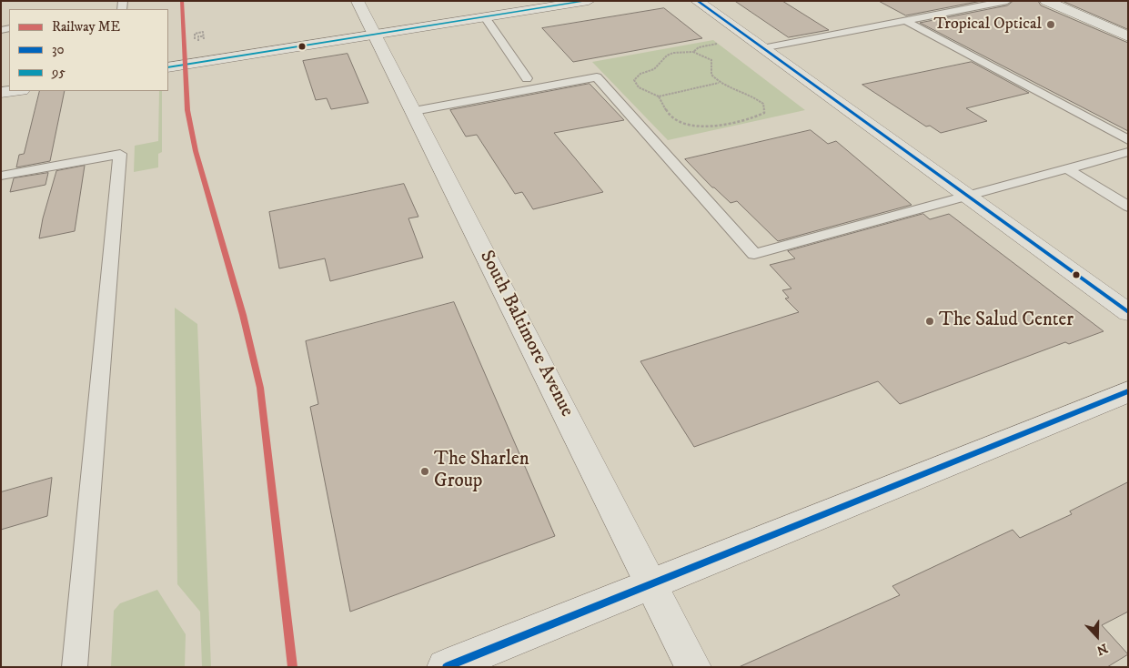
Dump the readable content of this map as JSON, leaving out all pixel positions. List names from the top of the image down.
{
  "streets": {
    "street": ["South Baltimore Avenue"]
  },
  "places": ["Tropical Optical", "The Salud Center", "The Sharlen Group"],
  "lines": ["rail line ME", "transit line 30", "transit line 95"],
  "legend": ["Railway ME", "30", "95"],
  "north": "bottom"
}
